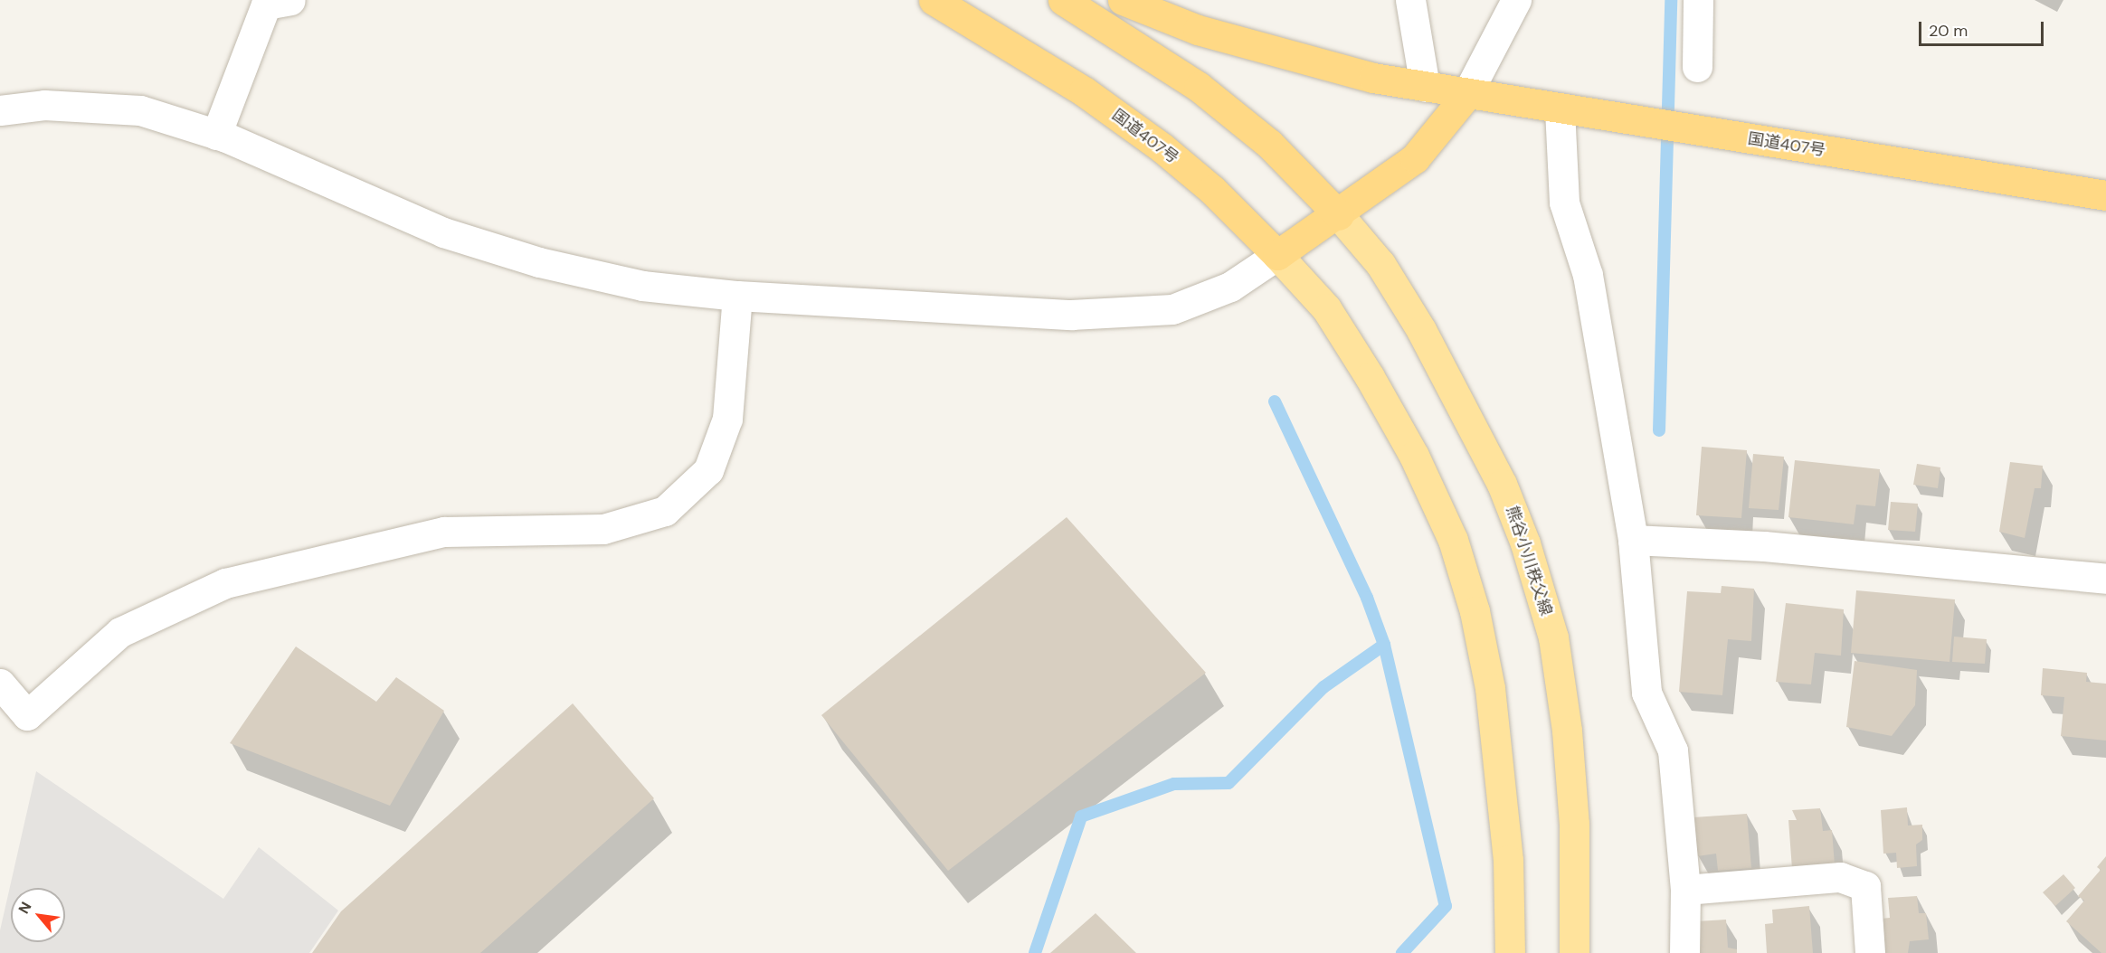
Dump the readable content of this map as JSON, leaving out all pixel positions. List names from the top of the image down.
{
  "streets": {
    "highway": ["国道407号"],
    "main road": ["熊谷小川秩父線"]
  },
  "scale_bar": "20 m",
  "north": "top left"
}
